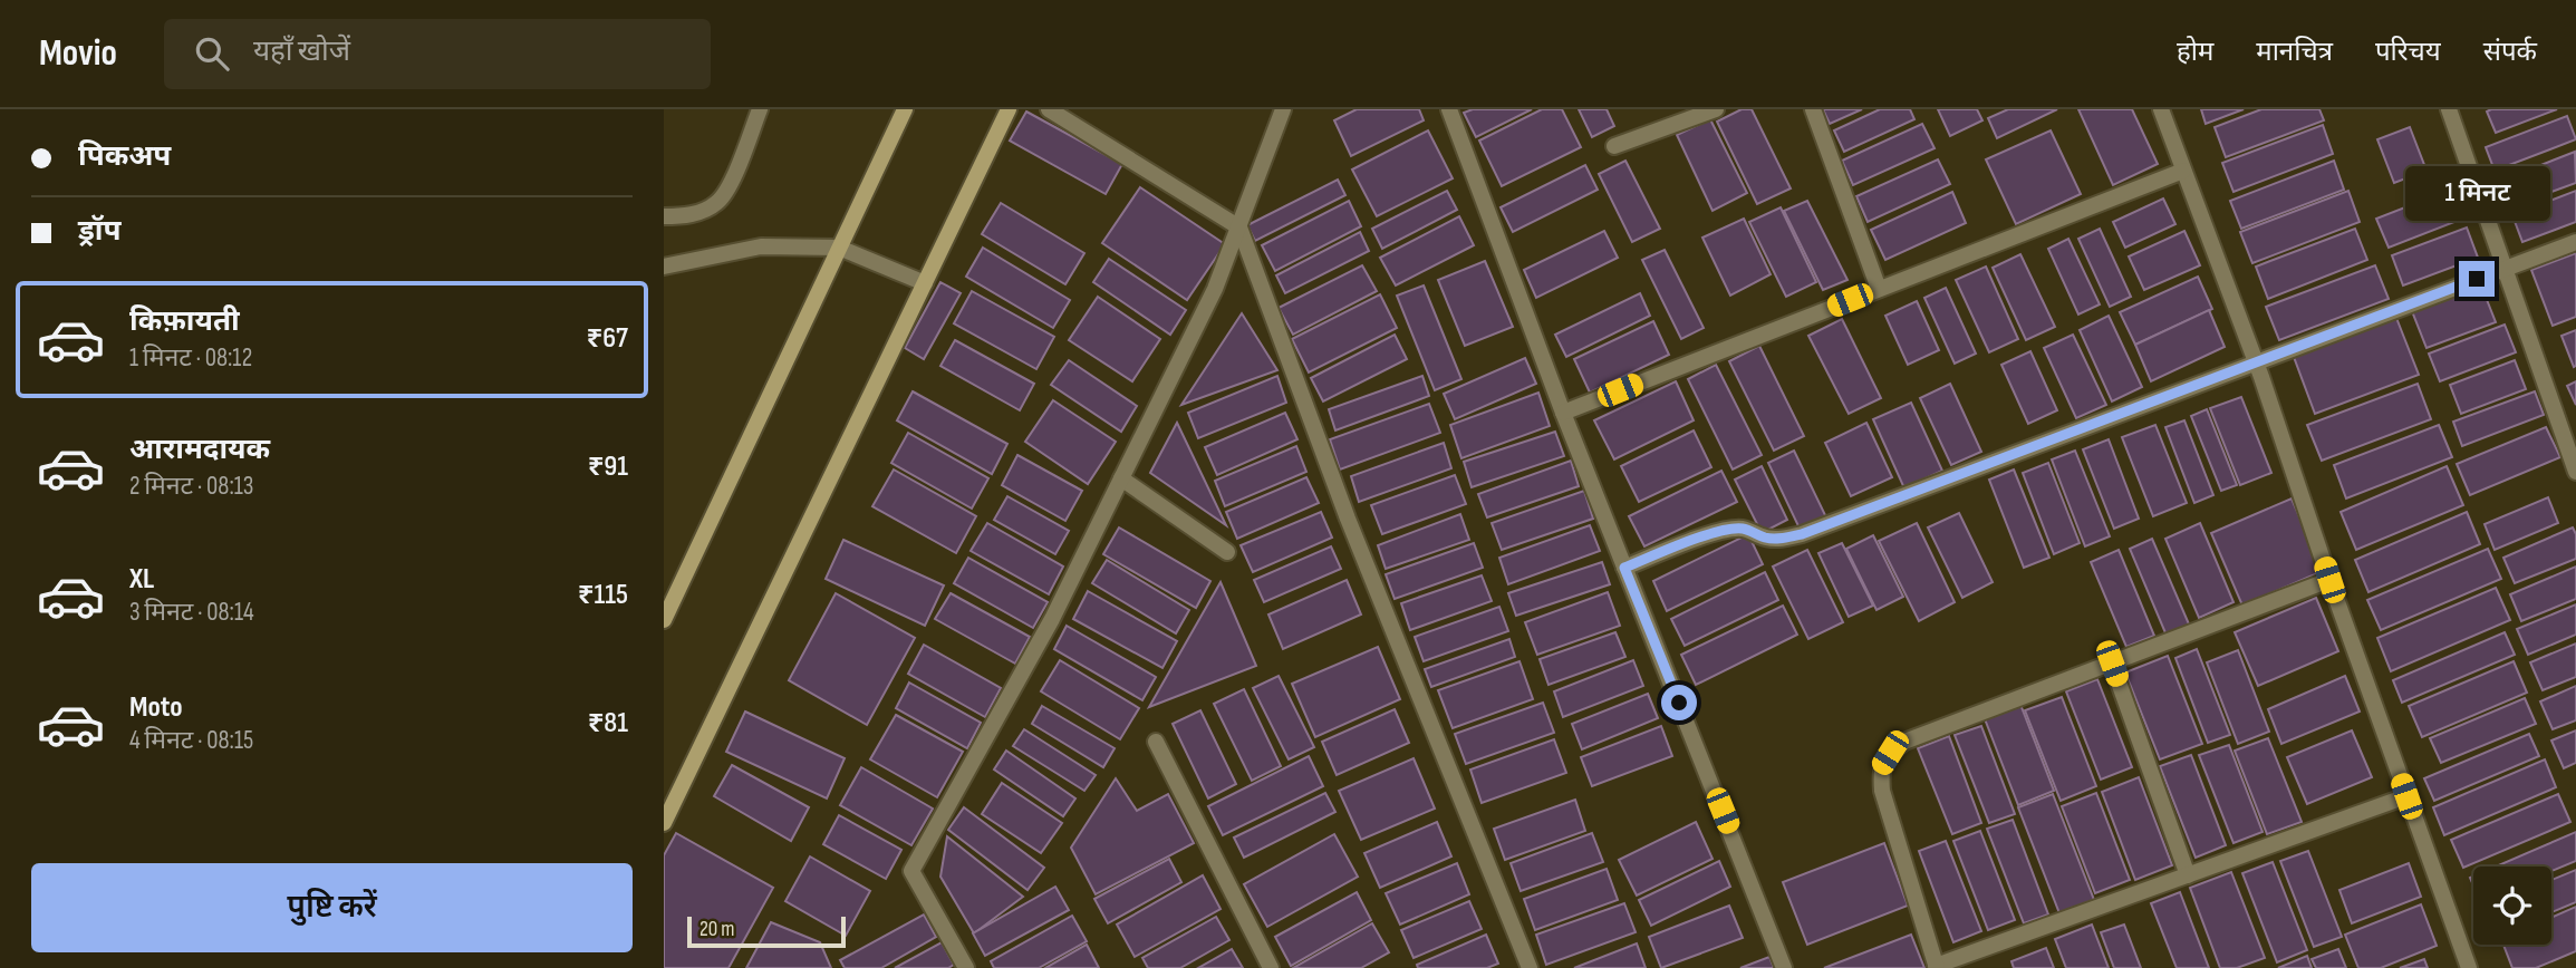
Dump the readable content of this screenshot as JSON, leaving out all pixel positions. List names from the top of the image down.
{
  "scale_bar": "20 m",
  "page": {
    "header": "Movio",
    "search": "यहाँ खोजें",
    "nav": [
      "होम",
      "मानचित्र",
      "परिचय",
      "संपर्क"
    ],
    "banner": ["पिकअप", "ड्रॉप"],
    "bubble": "1 मिनट",
    "list": [
      {
        "name": "किफ़ायती",
        "note": "1 मिनट · 08:12",
        "value": "₹67"
      },
      {
        "name": "आरामदायक",
        "note": "2 मिनट · 08:13",
        "value": "₹91"
      },
      {
        "name": "XL",
        "note": "3 मिनट · 08:14",
        "value": "₹115"
      },
      {
        "name": "Moto",
        "note": "4 मिनट · 08:15",
        "value": "₹81"
      }
    ],
    "buttons": "पुष्टि करें",
    "scale": "20 m"
  }
}
